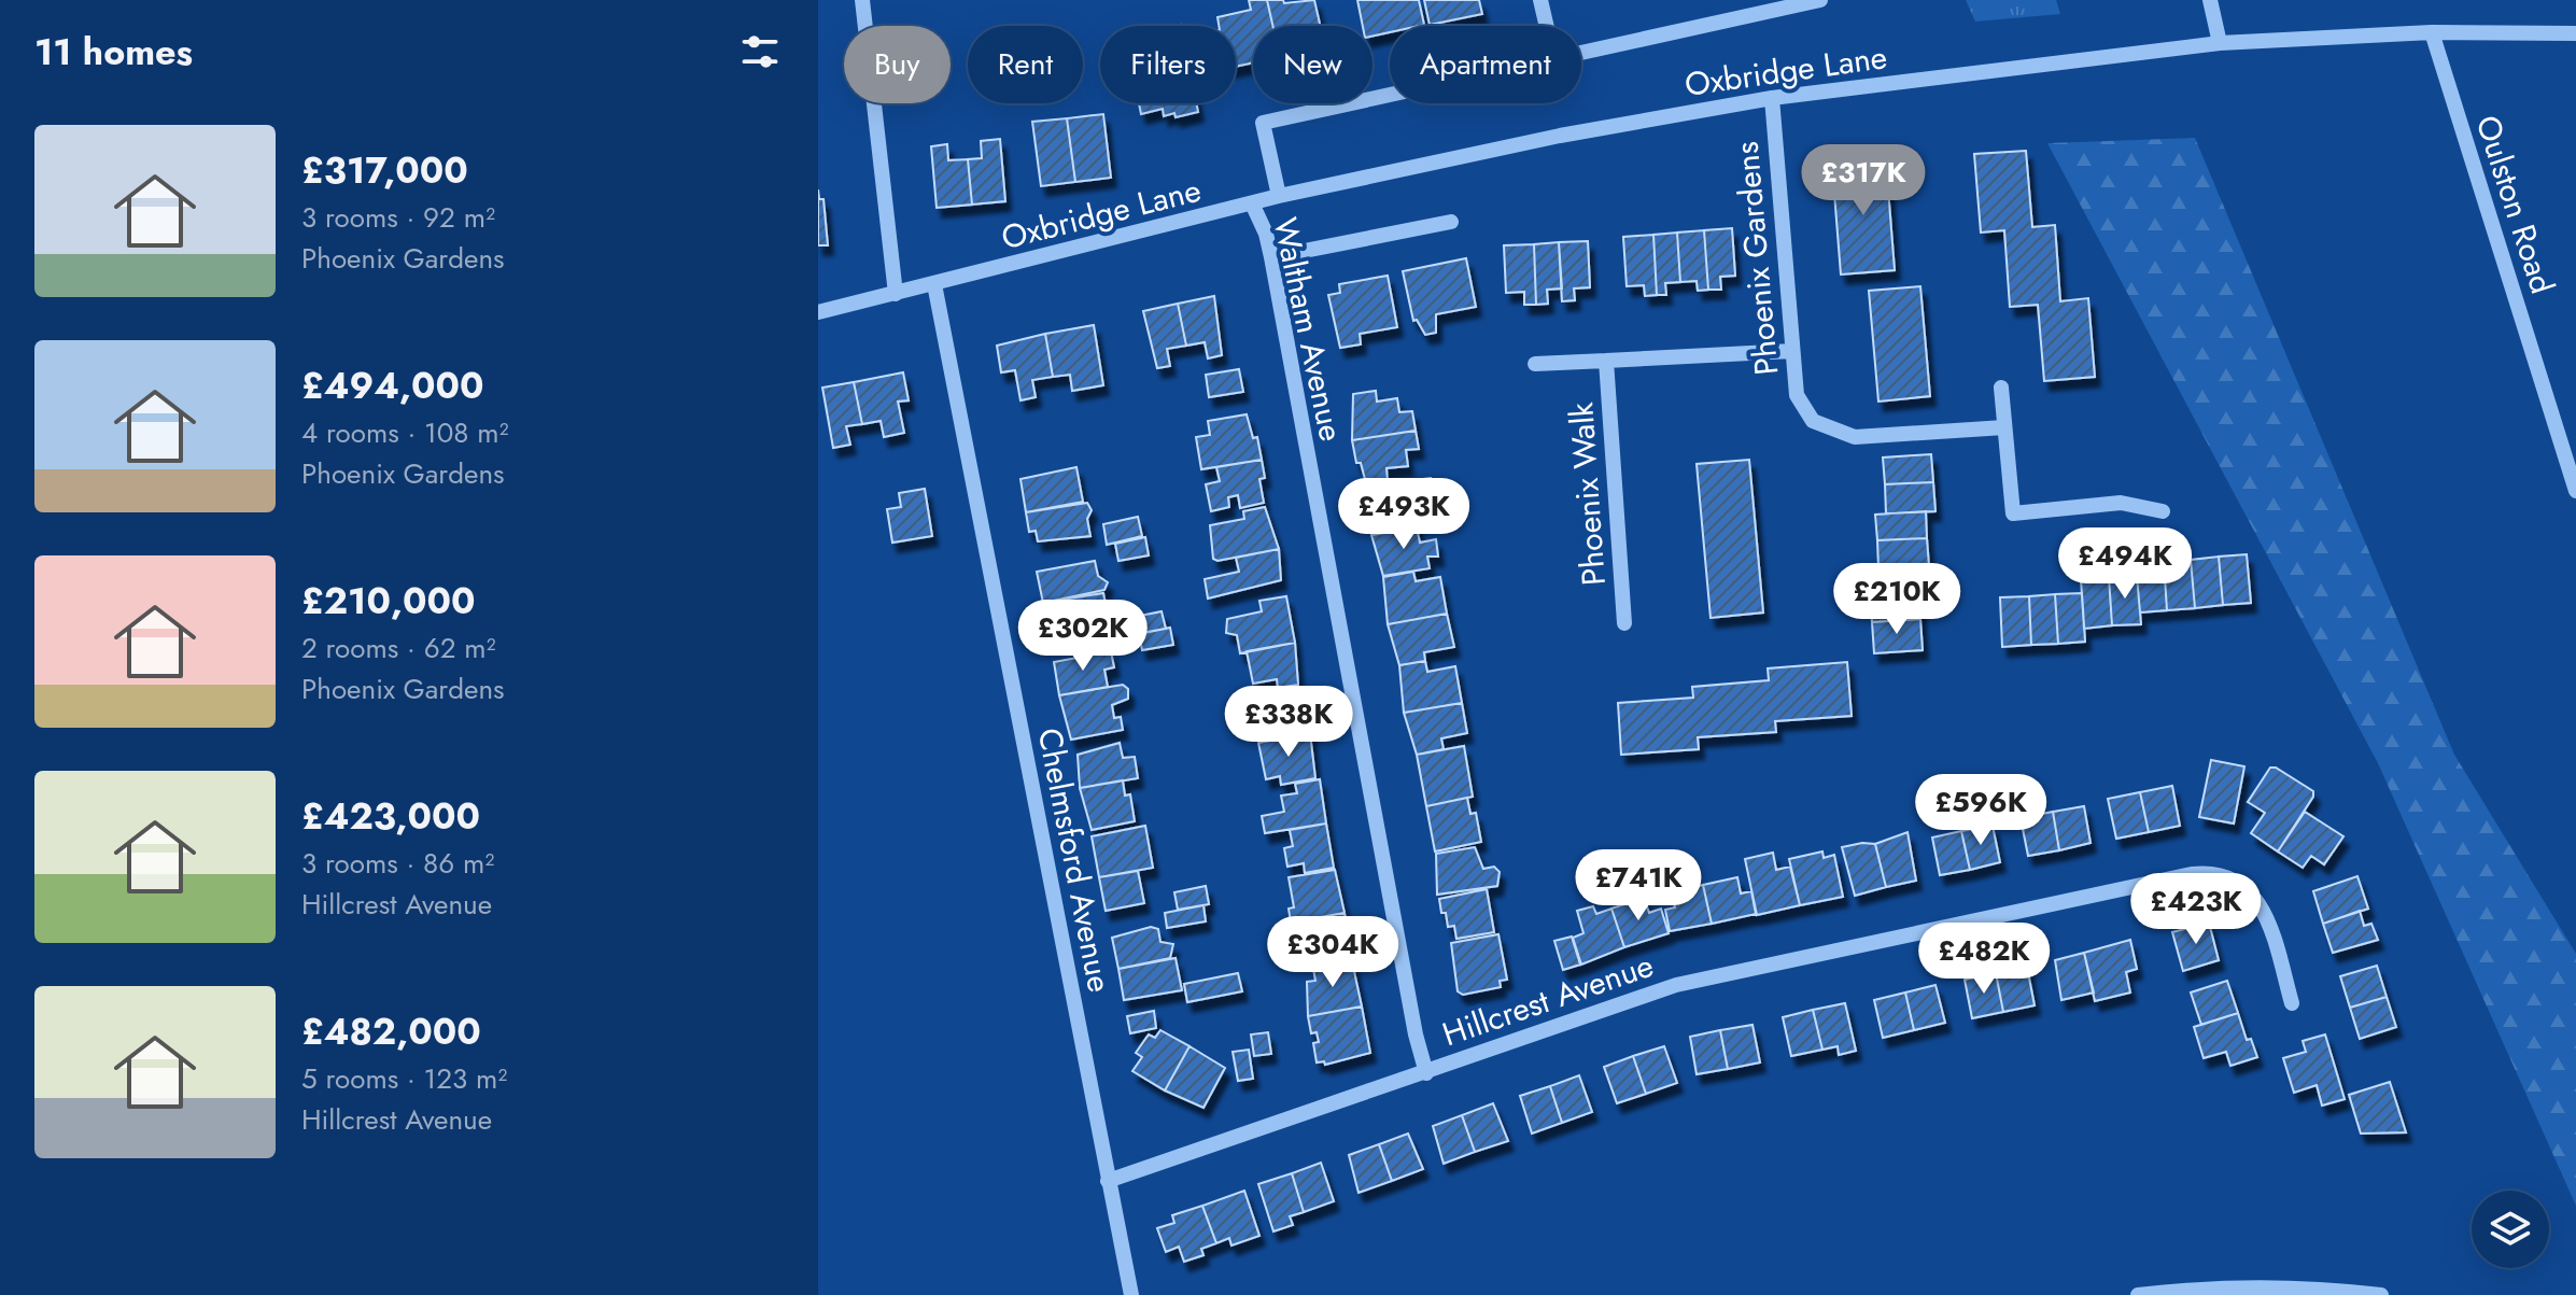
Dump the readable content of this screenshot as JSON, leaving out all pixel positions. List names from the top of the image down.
{
  "streets": {
    "street": [
      "Oxbridge Lane",
      "Oulston Road",
      "Phoenix Gardens",
      "Waltham Avenue",
      "Phoenix Walk",
      "Chelmsford Avenue",
      "Hillcrest Avenue"
    ]
  },
  "crossings": [
    ["Oxbridge Lane", "Oulston Road"],
    ["Oxbridge Lane", "Phoenix Gardens"],
    ["Oxbridge Lane", "Waltham Avenue"],
    ["Oxbridge Lane", "Chelmsford Avenue"],
    ["Phoenix Gardens", "Phoenix Walk"],
    ["Waltham Avenue", "Hillcrest Avenue"],
    ["Chelmsford Avenue", "Hillcrest Avenue"]
  ],
  "page": {
    "heading": "11 homes",
    "chip": [
      "Buy",
      "Rent",
      "Filters",
      "New",
      "Apartment"
    ],
    "list": [
      {
        "name": "£317,000",
        "note": "3 rooms · 92 m² · Phoenix Gardens"
      },
      {
        "name": "£494,000",
        "note": "4 rooms · 108 m² · Phoenix Gardens"
      },
      {
        "name": "£210,000",
        "note": "2 rooms · 62 m² · Phoenix Gardens"
      },
      {
        "name": "£423,000",
        "note": "3 rooms · 86 m² · Hillcrest Avenue"
      },
      {
        "name": "£482,000",
        "note": "5 rooms · 123 m² · Hillcrest Avenue"
      }
    ],
    "price": [
      "£317K",
      "£493K",
      "£494K",
      "£210K",
      "£302K",
      "£338K",
      "£596K",
      "£741K",
      "£423K",
      "£304K",
      "£482K"
    ]
  }
}
